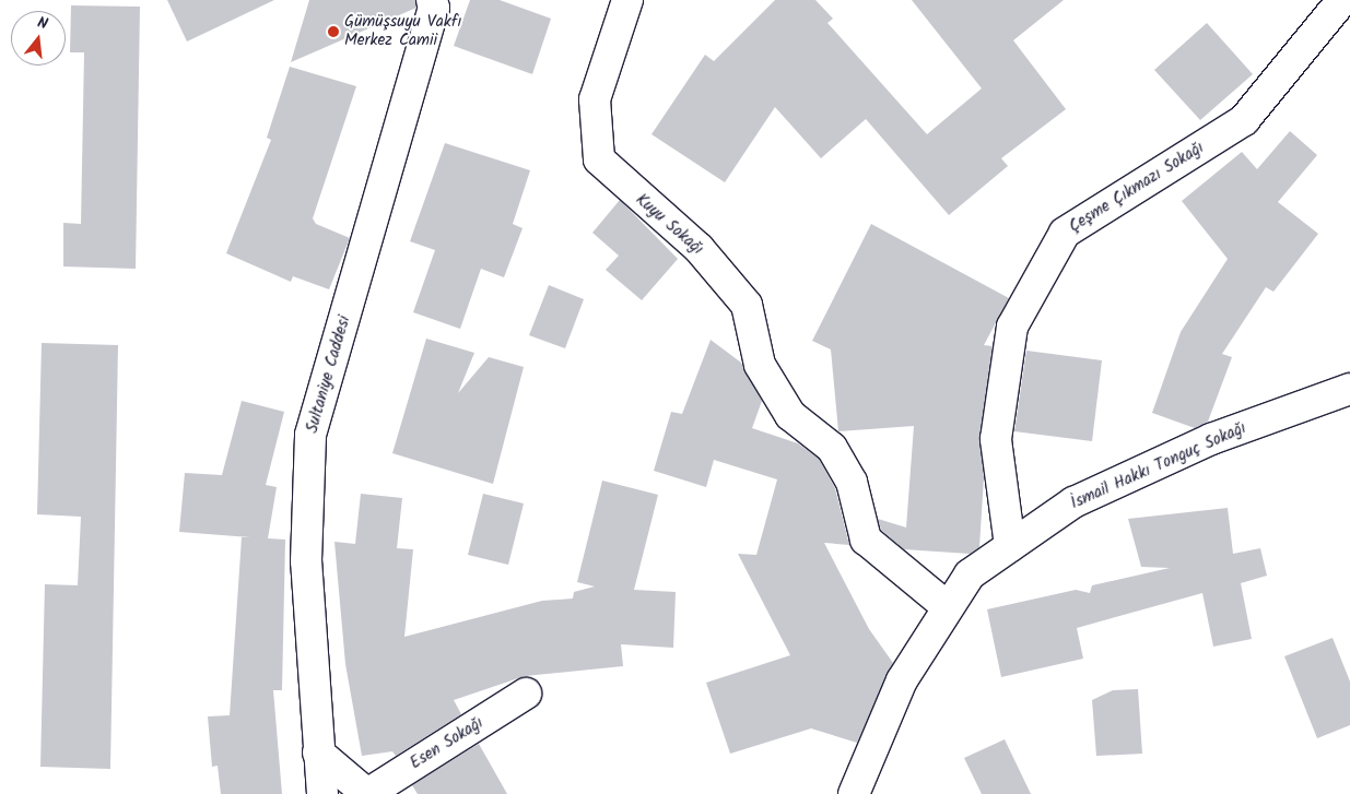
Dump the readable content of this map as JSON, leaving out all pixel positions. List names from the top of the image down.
{
  "streets": {
    "street": [
      "Çeşme Çıkmazı Sokağı",
      "Kuyu Sokağı",
      "Sultaniye Caddesi",
      "İsmail Hakkı Tonguç Sokağı",
      "Esen Sokağı"
    ]
  },
  "crossings": [
    ["Çeşme Çıkmazı Sokağı", "İsmail Hakkı Tonguç Sokağı"],
    ["Kuyu Sokağı", "İsmail Hakkı Tonguç Sokağı"]
  ],
  "places": ["Gümüşsuyu Vakfı Merkez Camii"],
  "north": "top"
}
